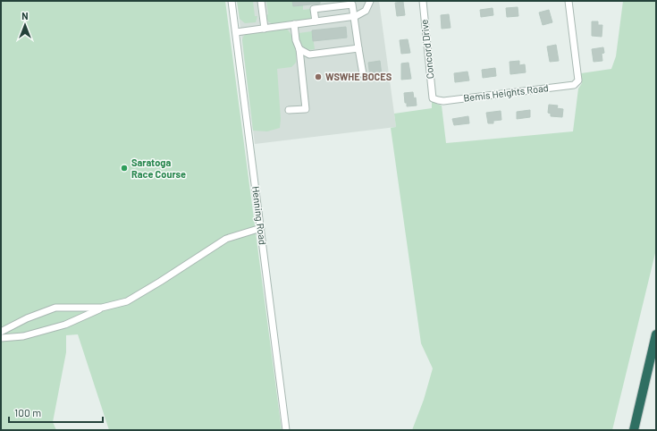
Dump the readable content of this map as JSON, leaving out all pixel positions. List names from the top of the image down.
{
  "streets": {
    "street": ["Concord Drive", "Bemis Heights Road", "Henning Road"]
  },
  "crossings": [
    ["Concord Drive", "Bemis Heights Road"]
  ],
  "places": ["WSWHE BOCES", "Saratoga Race Course"],
  "scale_bar": "100 m",
  "north": "top"
}
